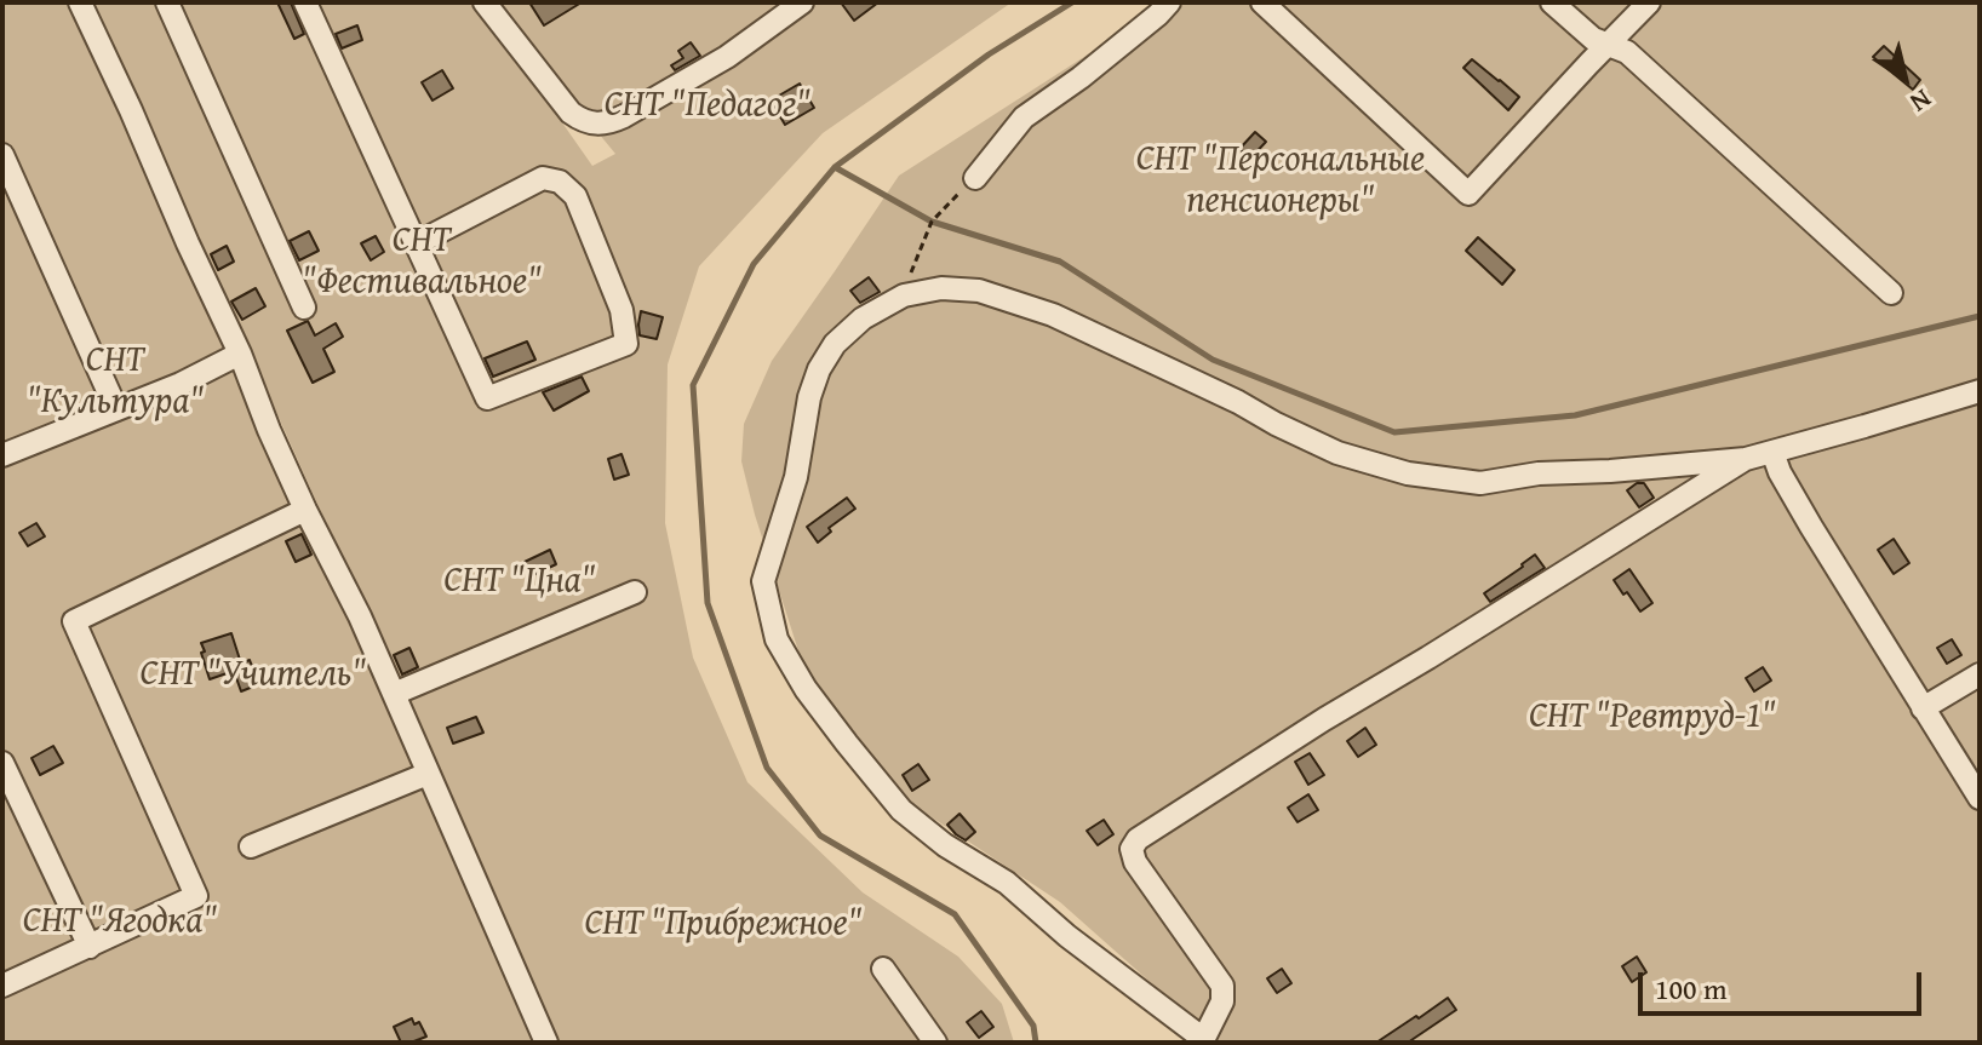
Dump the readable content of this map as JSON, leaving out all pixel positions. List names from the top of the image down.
{
  "parks": [
    "СНТ \"Педагог\"",
    "СНТ \"Персональные пенсионеры\"",
    "СНТ \"Фестивальное\"",
    "СНТ \"Культура\"",
    "СНТ \"Цна\"",
    "СНТ \"Учитель\"",
    "СНТ \"Ревтруд-1\"",
    "СНТ \"Ягодка\"",
    "СНТ \"Прибрежное\""
  ],
  "scale_bar": "100 m",
  "north": "bottom right"
}
